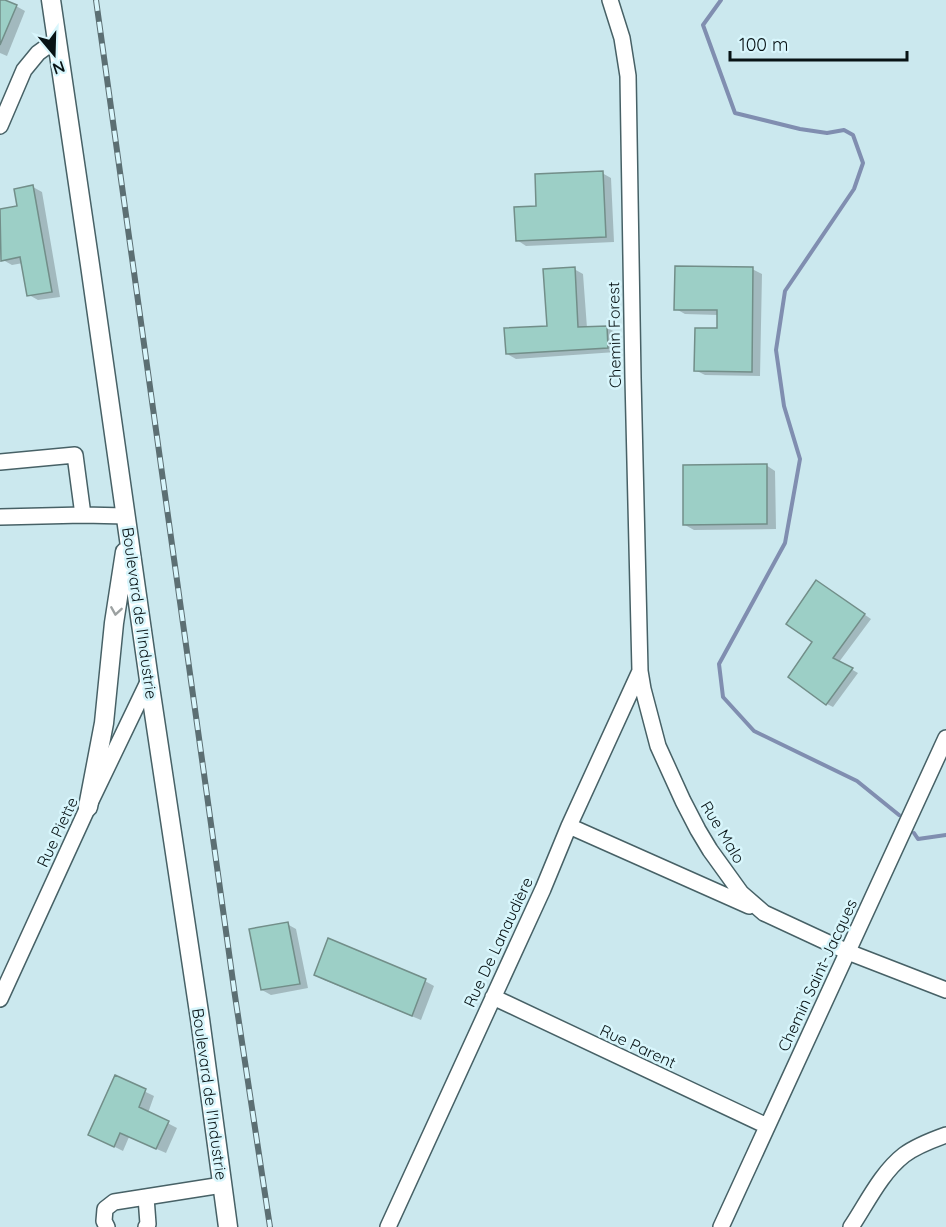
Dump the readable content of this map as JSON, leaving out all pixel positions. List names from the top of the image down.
{
  "streets": {
    "main road": ["Boulevard de l'Industrie"],
    "street": [
      "Chemin Forest",
      "Rue Piette",
      "Rue Malo",
      "Rue De Lanaudière",
      "Chemin Saint-Jacques",
      "Rue Parent"
    ]
  },
  "crossings": [
    ["Chemin Forest", "Rue Malo"],
    ["Chemin Forest", "Rue De Lanaudière"],
    ["Boulevard de l'Industrie", "Rue Piette"],
    ["Rue Malo", "Rue De Lanaudière"],
    ["Rue Malo", "Chemin Saint-Jacques"],
    ["Rue De Lanaudière", "Rue Parent"],
    ["Chemin Saint-Jacques", "Rue Parent"]
  ],
  "scale_bar": "100 m",
  "north": "bottom"
}
